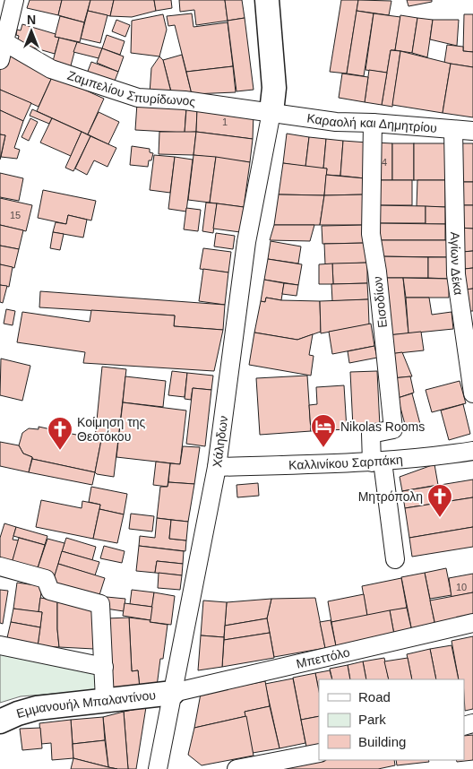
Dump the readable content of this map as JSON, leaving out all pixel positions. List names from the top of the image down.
{
  "streets": {
    "street": [
      "Ζαμπελίου Σπυρίδωνος",
      "Καραολή και Δημητρίου",
      "Αγίων Δέκα",
      "Εισοδίων",
      "Χάληδων",
      "Καλλινίκου Σαρπάκη",
      "Μπεττόλο",
      "Εμμανουήλ Μπαλαντίνου"
    ]
  },
  "crossings": [
    ["Ζαμπελίου Σπυρίδωνος", "Καραολή και Δημητρίου"],
    ["Ζαμπελίου Σπυρίδωνος", "Χάληδων"],
    ["Καραολή και Δημητρίου", "Αγίων Δέκα"],
    ["Καραολή και Δημητρίου", "Εισοδίων"],
    ["Καραολή και Δημητρίου", "Χάληδων"],
    ["Εισοδίων", "Καλλινίκου Σαρπάκη"],
    ["Χάληδων", "Καλλινίκου Σαρπάκη"],
    ["Χάληδων", "Μπεττόλο"],
    ["Χάληδων", "Εμμανουήλ Μπαλαντίνου"],
    ["Μπεττόλο", "Εμμανουήλ Μπαλαντίνου"]
  ],
  "places": {
    "hotel": ["Nikolas Rooms"],
    "church": ["Κοίμηση της Θεοτόκου", "Μητρόπολη"]
  },
  "house_numbers": [
    "1",
    "4",
    "15",
    "10"
  ],
  "legend": ["Road", "Park", "Building"],
  "north": "top"
}
